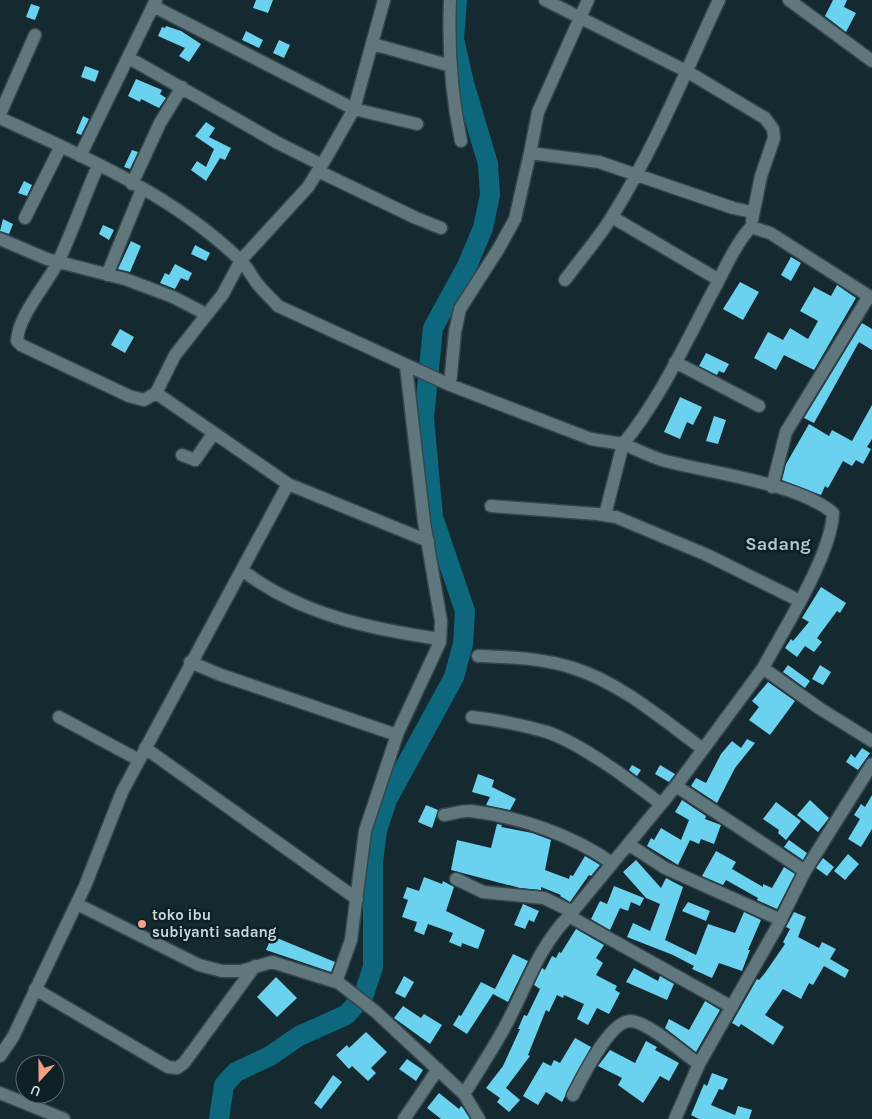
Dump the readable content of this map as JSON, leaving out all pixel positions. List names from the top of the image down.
{
  "districts": ["Sadang"],
  "places": ["toko ibu subiyanti sadang"],
  "north": "bottom"
}
